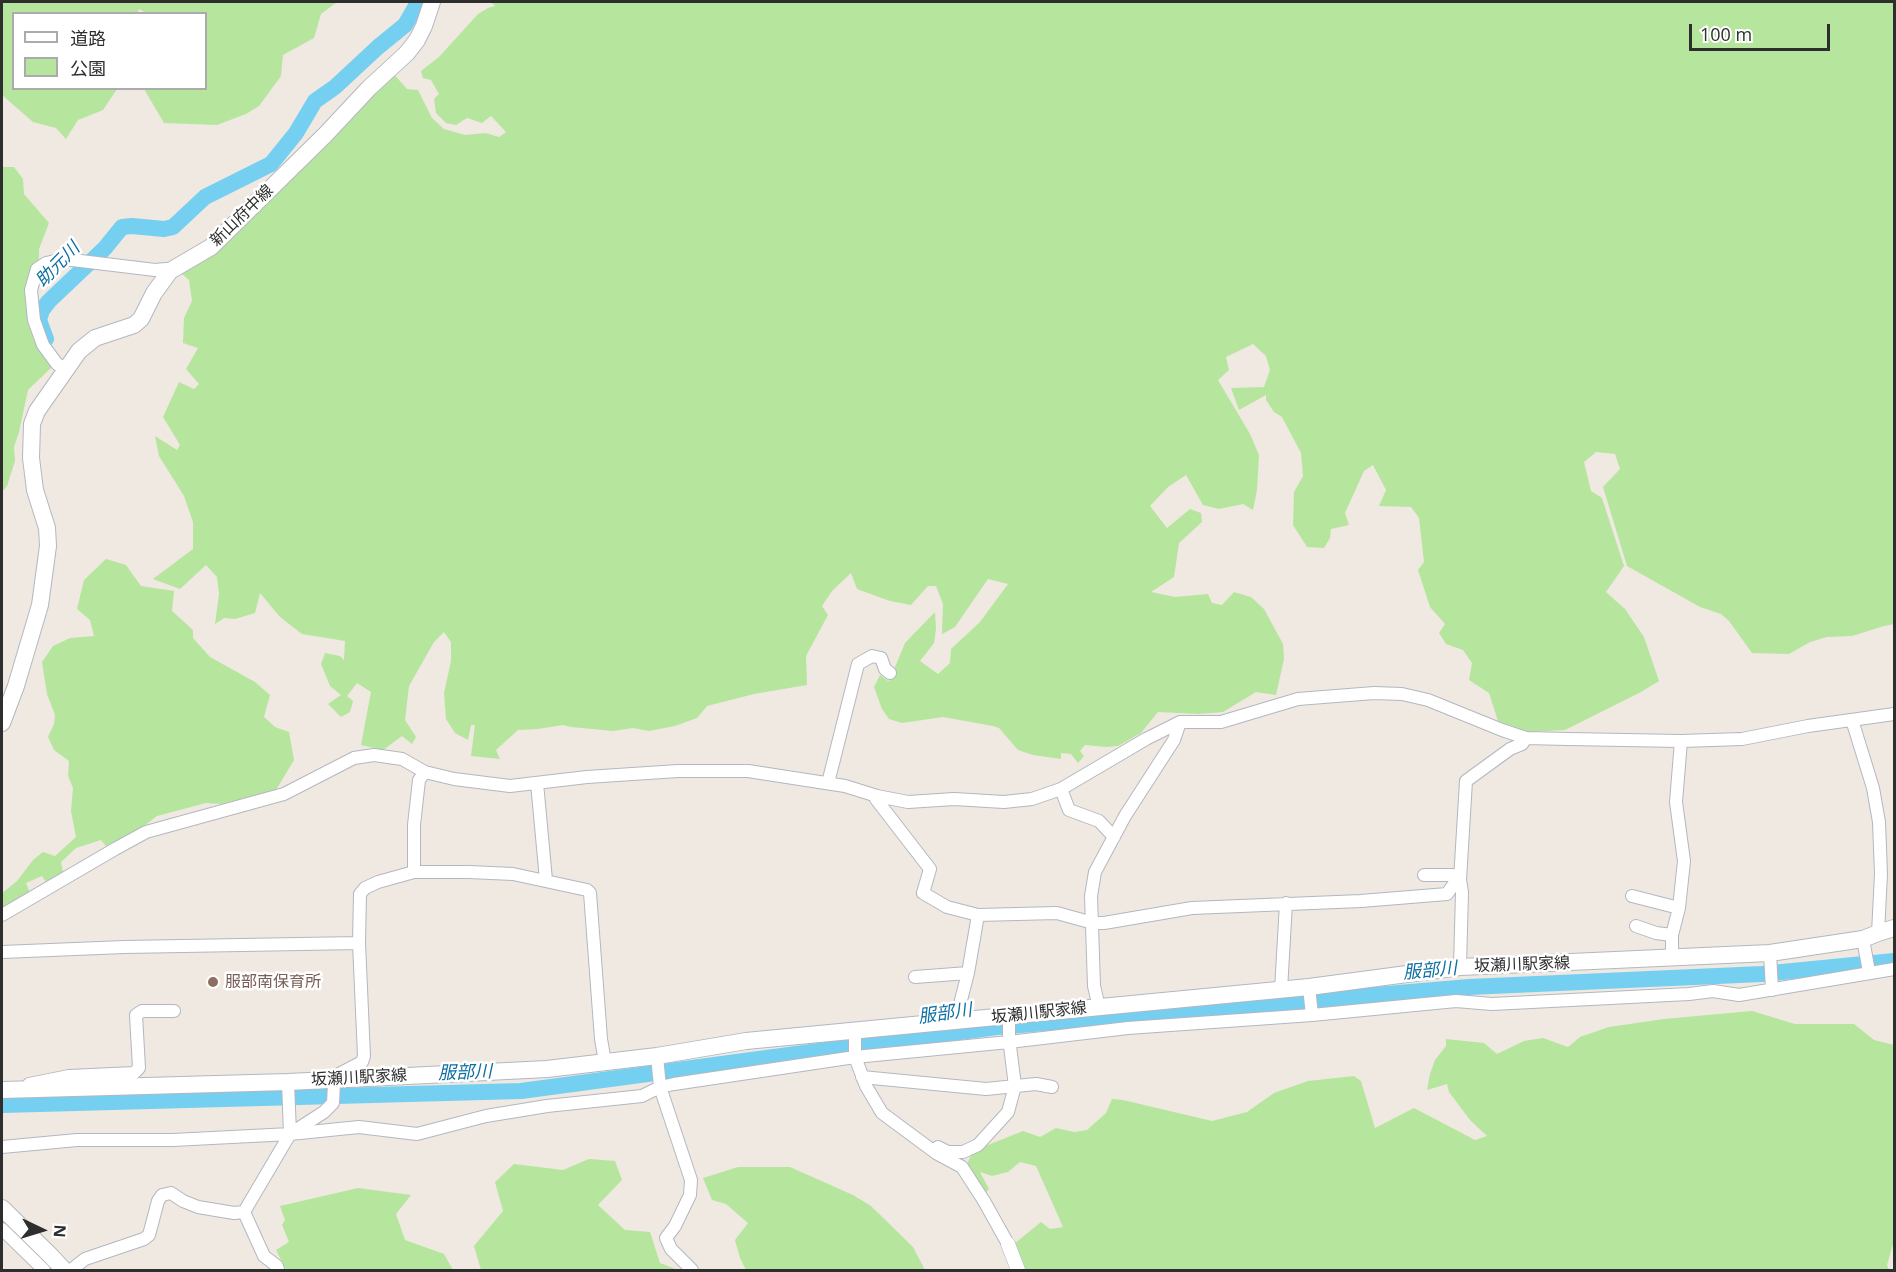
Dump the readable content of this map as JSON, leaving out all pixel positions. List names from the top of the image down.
{
  "streets": {
    "main road": ["新山府中線", "坂瀬川駅家線"]
  },
  "water": ["助元川", "服部川"],
  "places": ["服部南保育所"],
  "legend": ["道路", "公園"],
  "scale_bar": "100 m",
  "north": "right"
}
